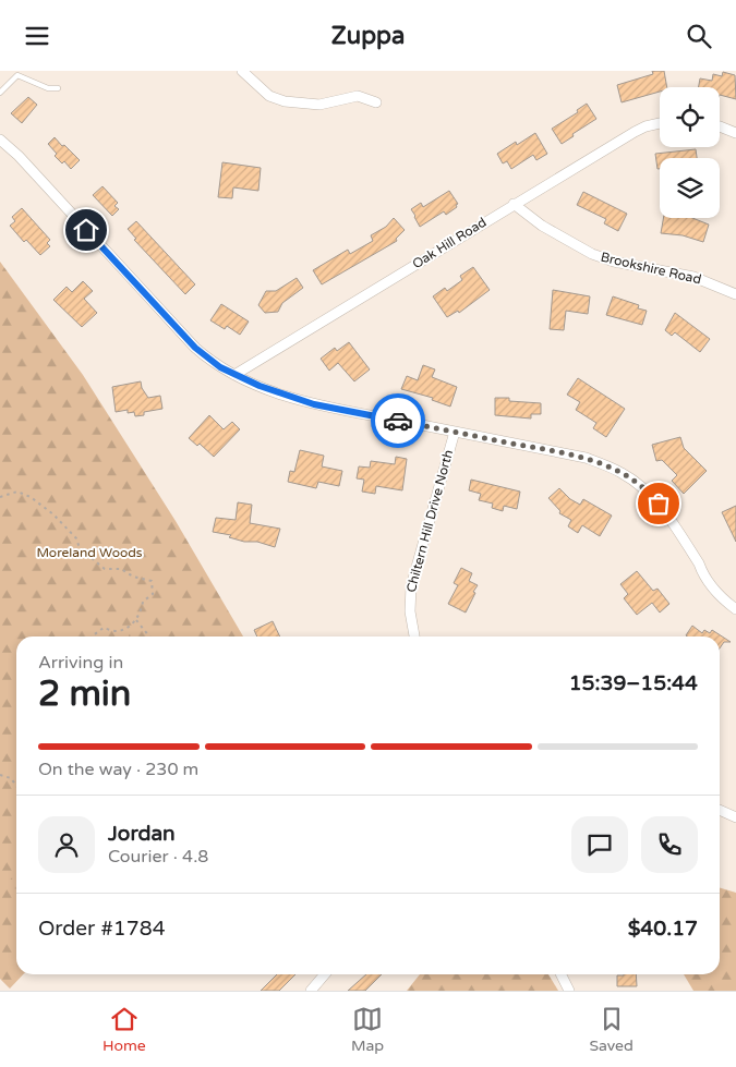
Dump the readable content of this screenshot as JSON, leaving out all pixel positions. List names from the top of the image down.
{
  "streets": {
    "street": ["Oak Hill Road", "Brookshire Road", "Chiltern Hill Drive North"]
  },
  "crossings": [
    ["Oak Hill Road", "Brookshire Road"]
  ],
  "parks": ["Moreland Woods"],
  "page": {
    "header": "Zuppa",
    "heading": ["2 min", "Arriving in", "15:39–15:44"],
    "panel": [
      "Jordan",
      "Courier · 4.8",
      "Order #1784",
      "$40.17"
    ],
    "bar": "On the way · 230 m",
    "tabs": ["Home", "Map", "Saved"]
  }
}
